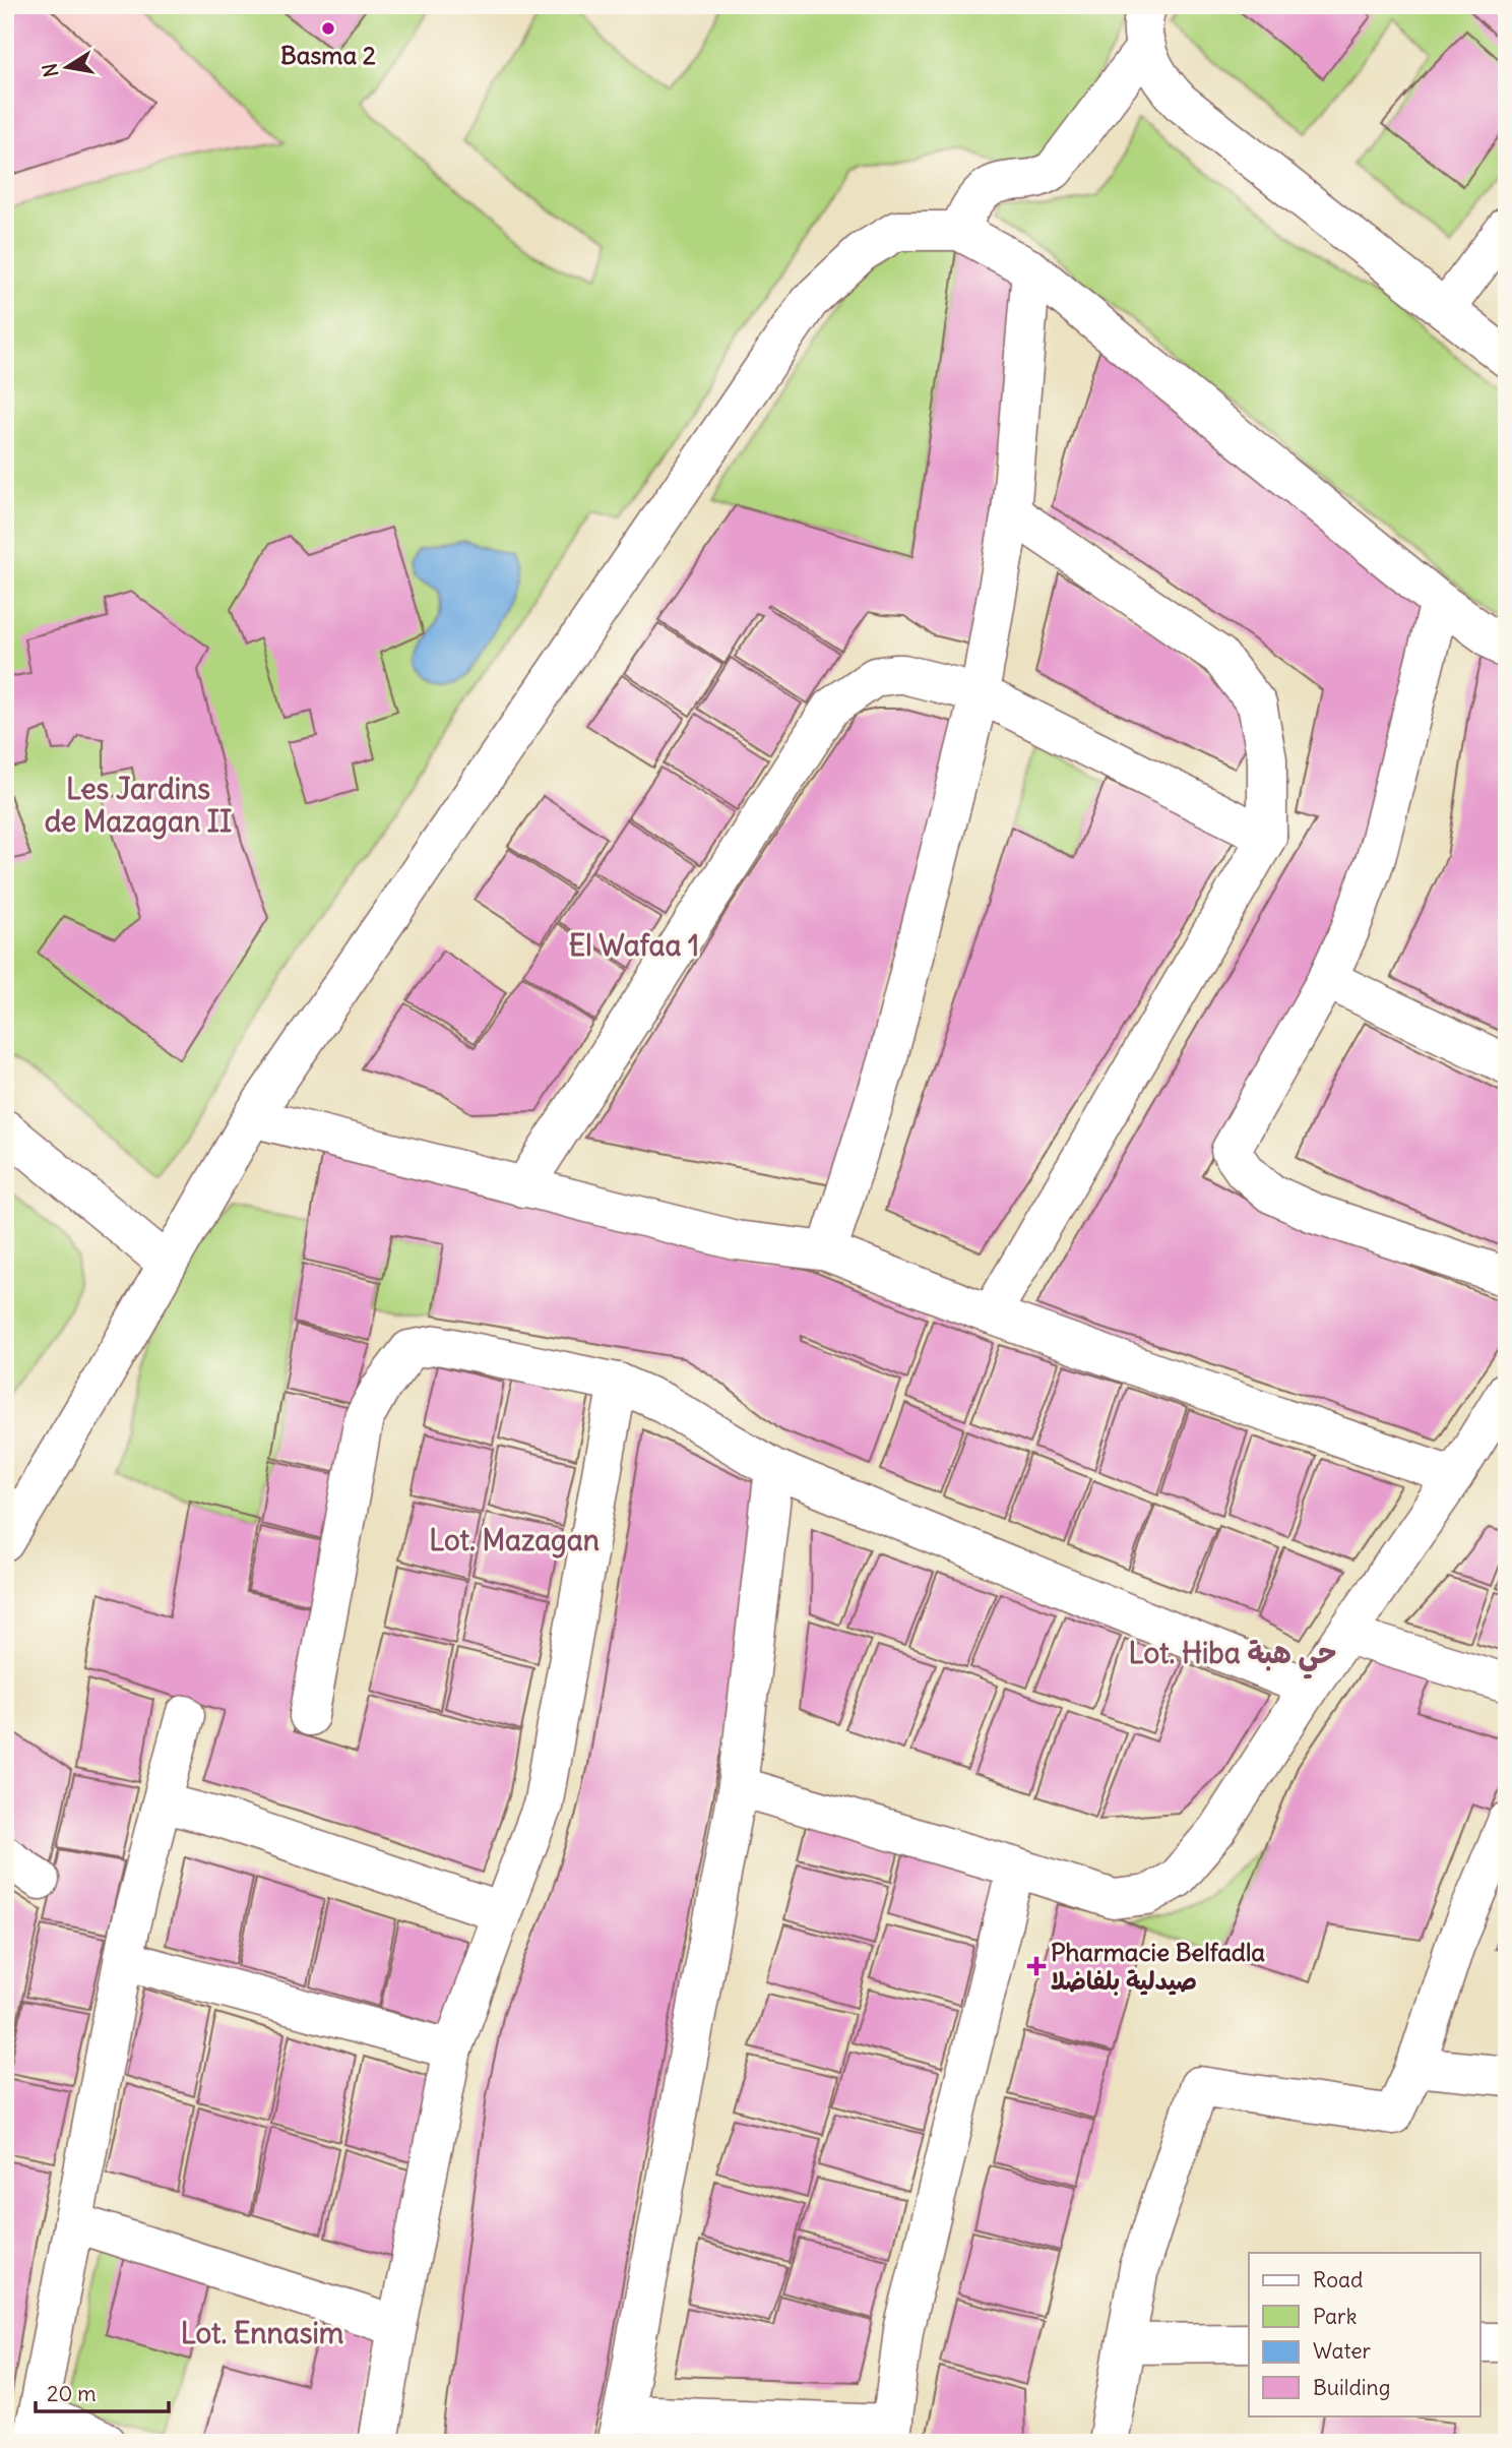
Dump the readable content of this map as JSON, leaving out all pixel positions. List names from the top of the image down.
{
  "districts": [
    "Les Jardins de Mazagan II",
    "El Wafaa 1",
    "Lot. Mazagan",
    "Lot. Hiba حي هبة",
    "Lot. Ennasim"
  ],
  "places": {
    "other": ["Basma 2"],
    "health": ["Pharmacie Belfadla صيدلية بلفاضلا"]
  },
  "legend": [
    "Road",
    "Park",
    "Water",
    "Building"
  ],
  "scale_bar": "20 m",
  "north": "left"
}
